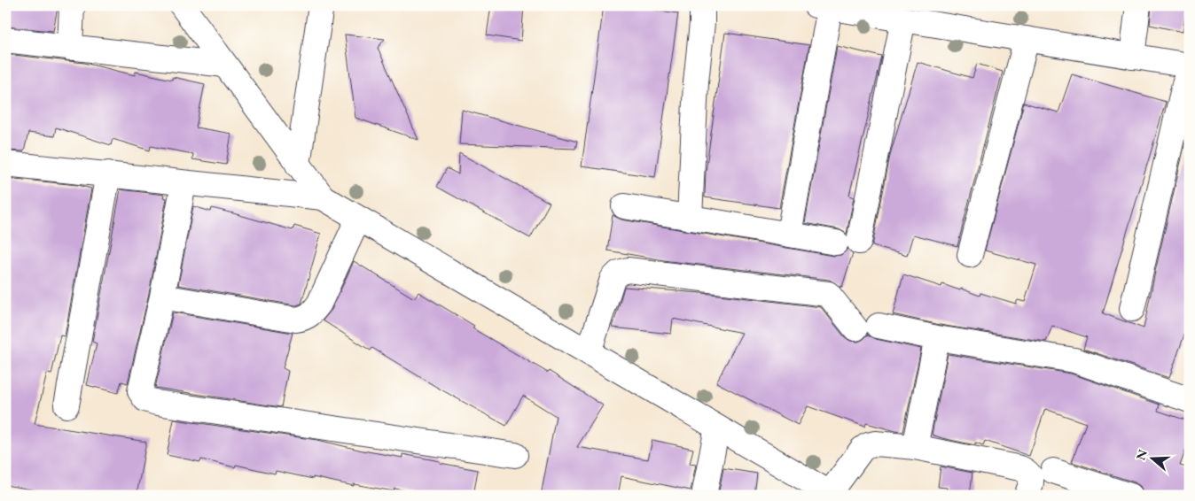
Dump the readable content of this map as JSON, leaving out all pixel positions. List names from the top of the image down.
{
  "north": "left"
}
